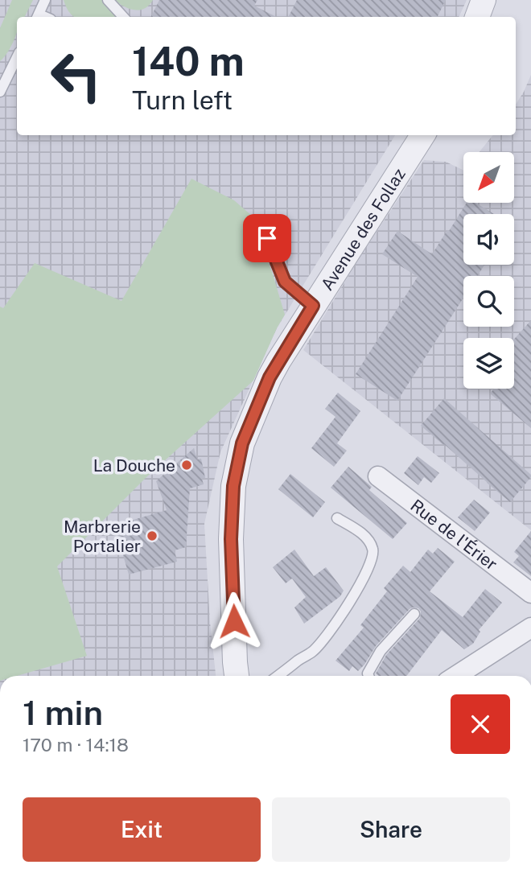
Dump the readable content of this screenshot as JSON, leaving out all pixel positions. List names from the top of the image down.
{
  "streets": {
    "street": ["Avenue des Follaz", "Rue de l'Érier"]
  },
  "places": ["La Douche", "Marbrerie Portalier"],
  "north": "bottom left",
  "page": {
    "turn": ["140 m", "Turn left"],
    "heading": ["1 min", "170 m · 14:18"],
    "buttons": ["Exit", "Share"]
  }
}
